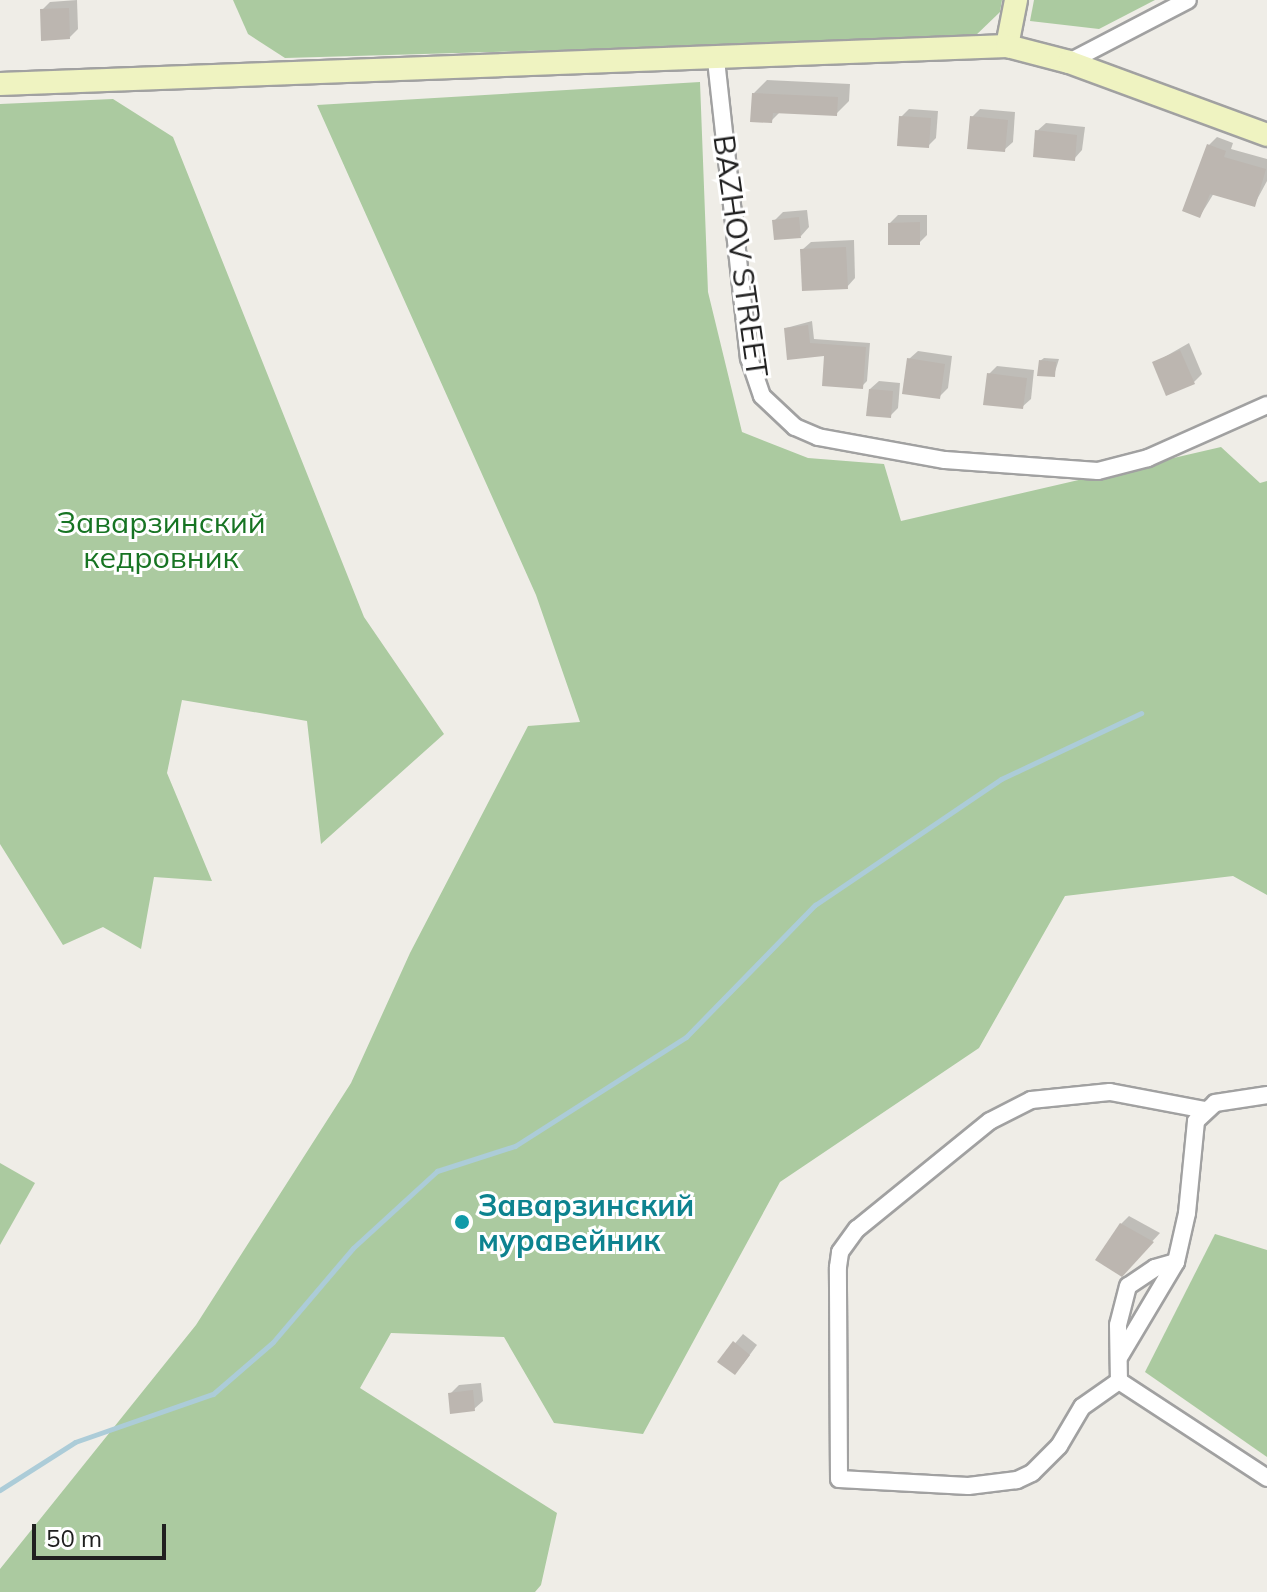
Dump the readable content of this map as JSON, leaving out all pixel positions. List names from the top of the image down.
{
  "streets": {
    "street": ["BAZHOV STREET"]
  },
  "parks": ["Заварзинский кедровник"],
  "places": ["Заварзинский муравейник"],
  "scale_bar": "50 m"
}
